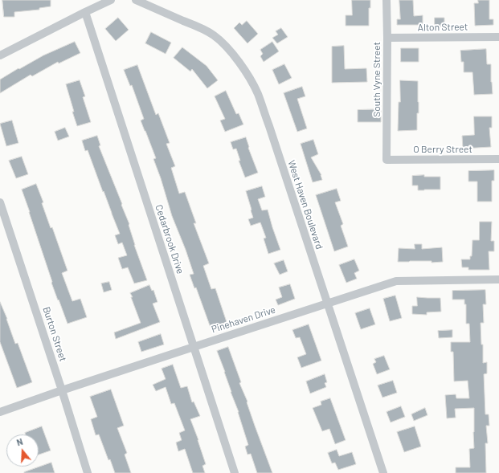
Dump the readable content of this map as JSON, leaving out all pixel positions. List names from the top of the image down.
{
  "streets": {
    "street": [
      "Alton Street",
      "South Vyne Street",
      "O Berry Street",
      "West Haven Boulevard",
      "Cedarbrook Drive",
      "Pinehaven Drive",
      "Burton Street"
    ]
  },
  "crossings": [
    ["Alton Street", "South Vyne Street"],
    ["South Vyne Street", "O Berry Street"],
    ["West Haven Boulevard", "Pinehaven Drive"],
    ["Cedarbrook Drive", "Pinehaven Drive"],
    ["Pinehaven Drive", "Burton Street"]
  ],
  "north": "top"
}
